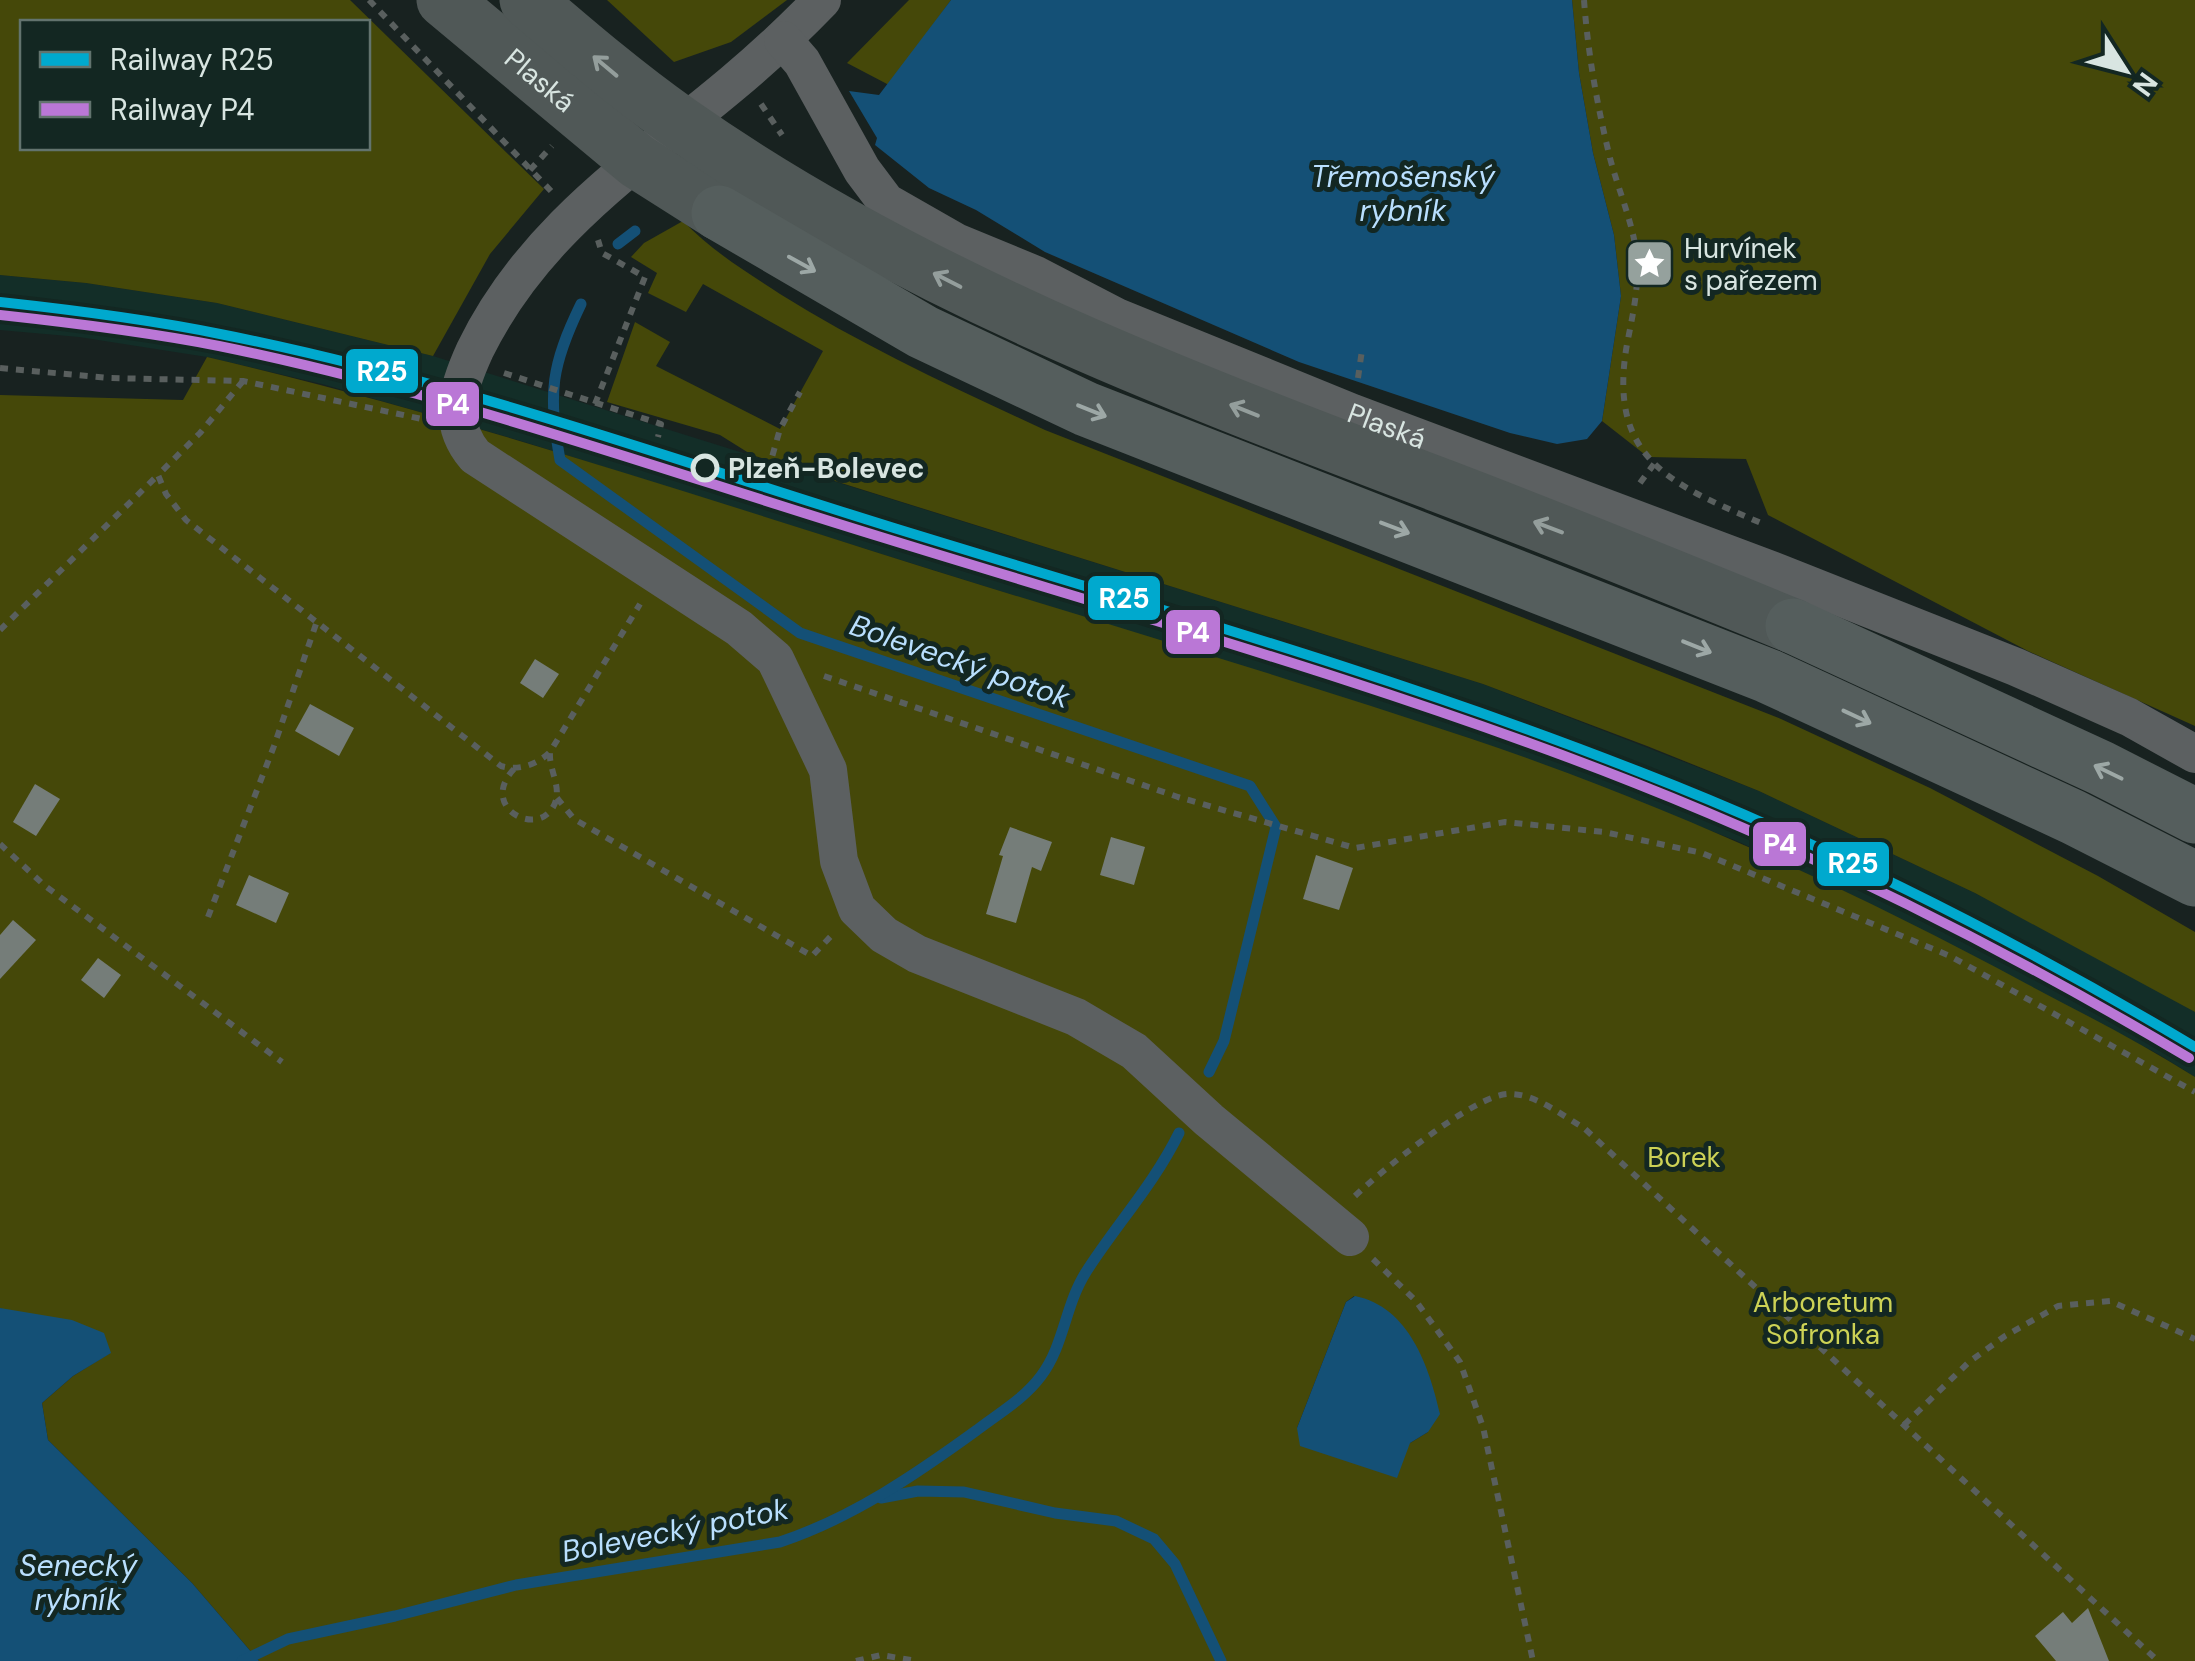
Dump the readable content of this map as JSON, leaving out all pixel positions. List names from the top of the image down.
{
  "streets": {
    "highway": ["Plaská"]
  },
  "water": ["Třemošenský rybník", "Bolevecký potok", "Senecký rybník"],
  "parks": ["Borek", "Arboretum Sofronka"],
  "places": {
    "place": ["Hurvínek s pařezem"],
    "other": ["Plzeň-Bolevec"]
  },
  "lines": ["rail line R25", "rail line P4"],
  "legend": ["Railway R25", "Railway P4"],
  "north": "bottom right"
}
